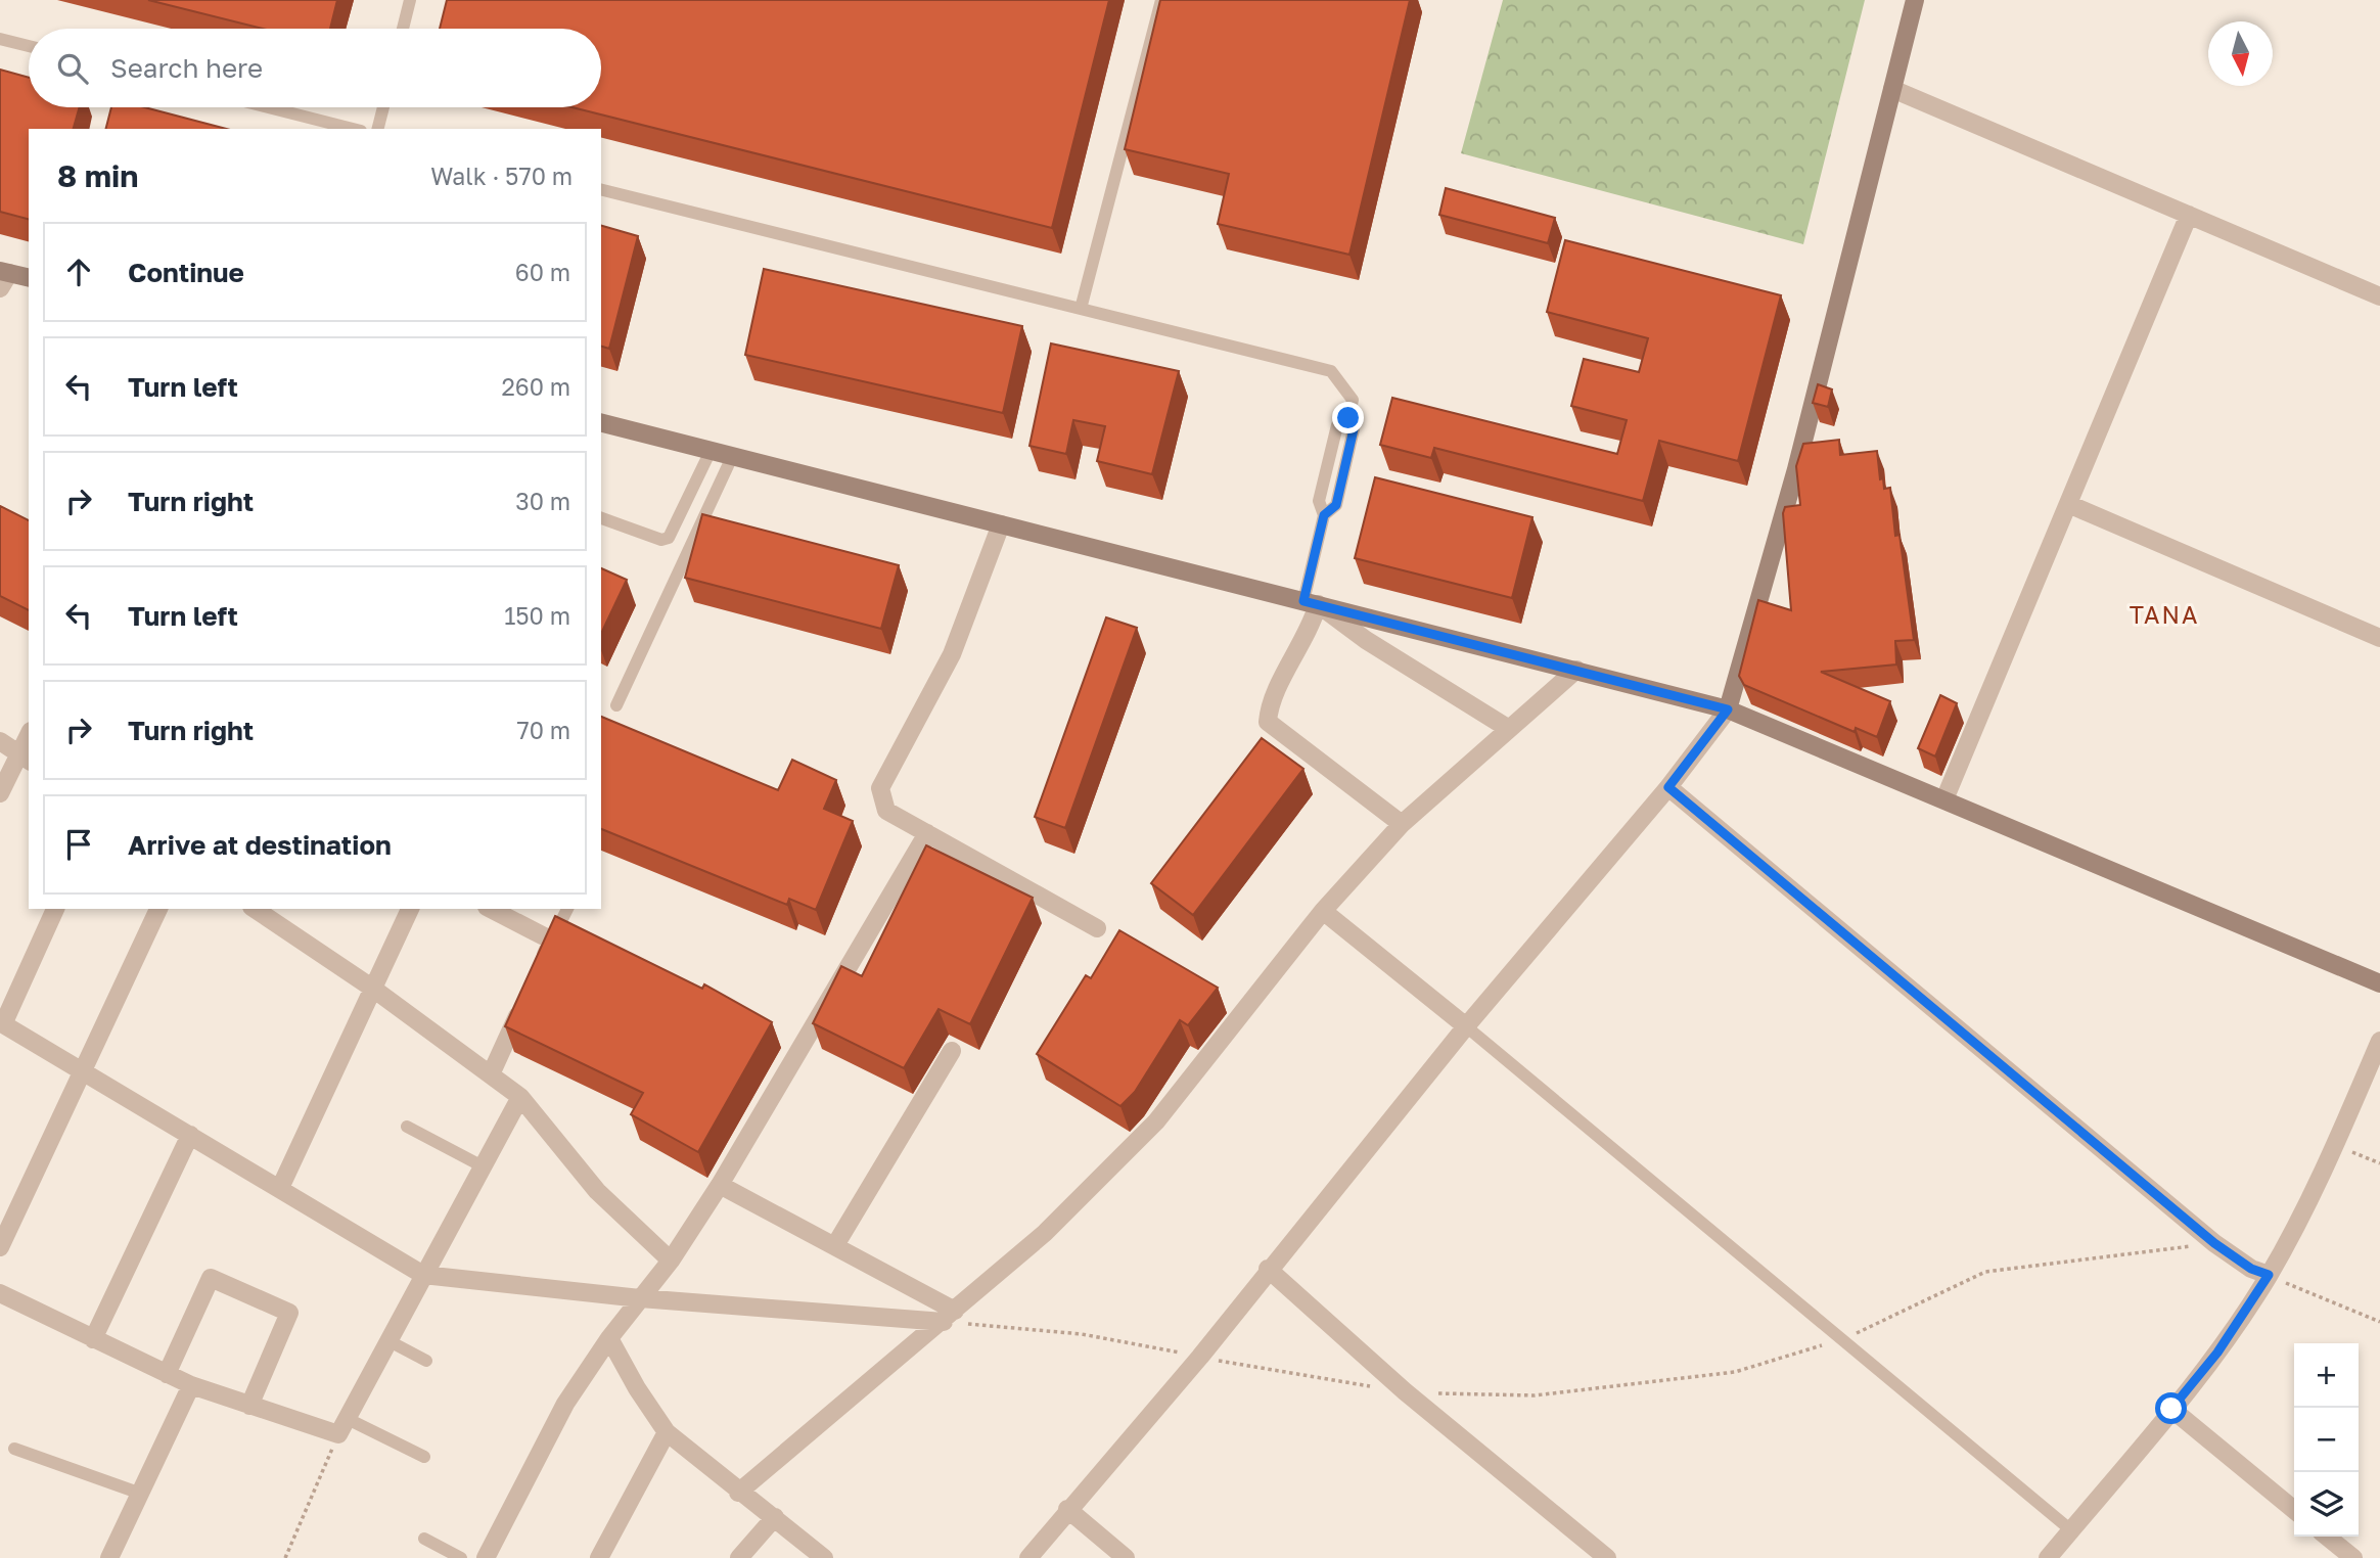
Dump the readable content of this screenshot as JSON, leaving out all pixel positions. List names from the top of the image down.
{
  "districts": ["TANA"],
  "north": "bottom",
  "page": {
    "search": "Search here",
    "heading": ["8 min", "Walk · 570 m"],
    "list": [
      ["Continue", "60 m"],
      ["Turn left", "260 m"],
      ["Turn right", "30 m"],
      ["Turn left", "150 m"],
      ["Turn right", "70 m"],
      "Arrive at destination"
    ],
    "map_buttons": ["+", "−"]
  }
}
